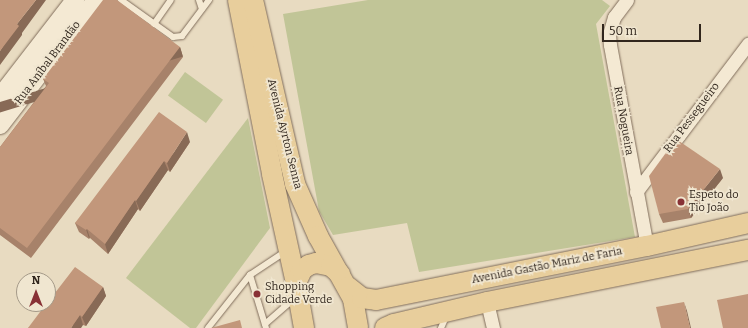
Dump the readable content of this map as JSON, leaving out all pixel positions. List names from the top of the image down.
{
  "streets": {
    "main road": ["Avenida Ayrton Senna", "Avenida Gastão Mariz de Faria"],
    "street": ["Rua Aníbal Brandão", "Rua Pessegueiro", "Rua Nogueira"]
  },
  "crossings": [
    ["Rua Pessegueiro", "Rua Nogueira"],
    ["Rua Nogueira", "Avenida Gastão Mariz de Faria"],
    ["Avenida Ayrton Senna", "Avenida Gastão Mariz de Faria"]
  ],
  "places": ["Espeto do Tio João", "Shopping Cidade Verde"],
  "scale_bar": "50 m",
  "north": "top"
}
